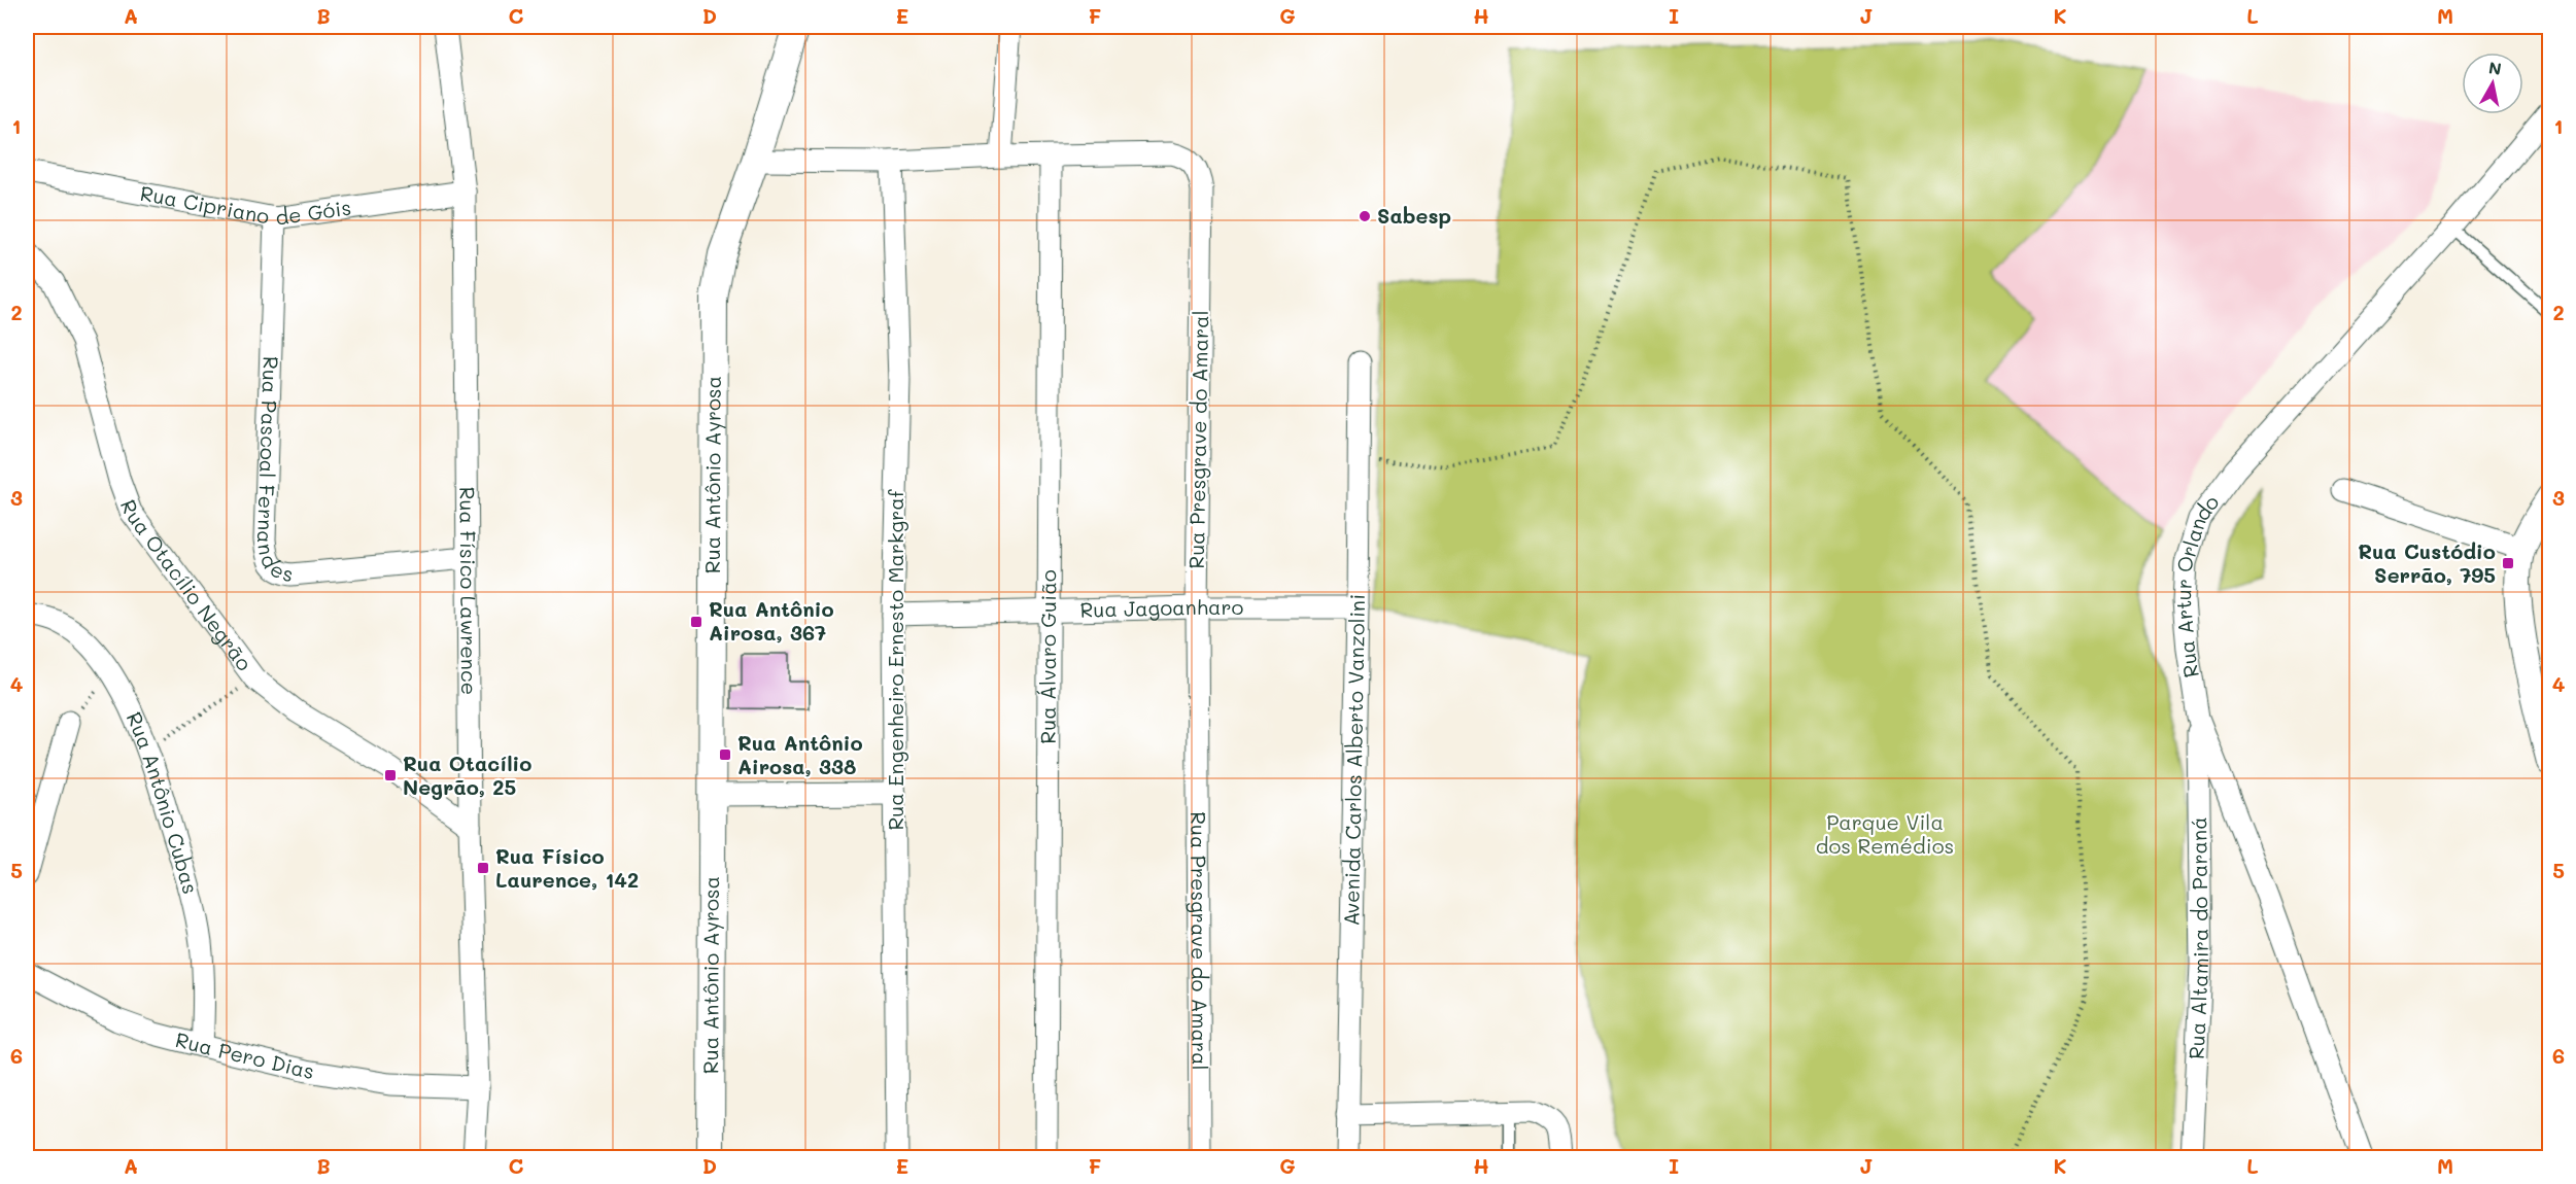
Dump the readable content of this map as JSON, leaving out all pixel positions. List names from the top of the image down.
{
  "streets": {
    "street": [
      "Rua Cipriano de Góis",
      "Rua Presgrave do Amaral",
      "Rua Pascoal Fernandes",
      "Rua Antônio Ayrosa",
      "Rua Otacílio Negrão",
      "Rua Artur Orlando",
      "Rua Físico Lawrence",
      "Rua Jagoanharo",
      "Rua Álvaro Guião",
      "Rua Engenheiro Ernesto Markgraf",
      "Avenida Carlos Alberto Vanzolini",
      "Rua Antônio Cubas",
      "Rua Altamira do Paraná",
      "Rua Pero Dias"
    ]
  },
  "crossings": [
    ["Rua Cipriano de Góis", "Rua Pascoal Fernandes"],
    ["Rua Cipriano de Góis", "Rua Físico Lawrence"],
    ["Rua Presgrave do Amaral", "Rua Antônio Ayrosa"],
    ["Rua Presgrave do Amaral", "Rua Jagoanharo"],
    ["Rua Presgrave do Amaral", "Rua Álvaro Guião"],
    ["Rua Presgrave do Amaral", "Rua Engenheiro Ernesto Markgraf"],
    ["Rua Pascoal Fernandes", "Rua Físico Lawrence"],
    ["Rua Otacílio Negrão", "Rua Físico Lawrence"],
    ["Rua Artur Orlando", "Rua Altamira do Paraná"],
    ["Rua Físico Lawrence", "Rua Pero Dias"],
    ["Rua Jagoanharo", "Rua Álvaro Guião"],
    ["Rua Jagoanharo", "Rua Engenheiro Ernesto Markgraf"],
    ["Rua Jagoanharo", "Avenida Carlos Alberto Vanzolini"],
    ["Rua Antônio Cubas", "Rua Pero Dias"]
  ],
  "parks": ["Parque Vila dos Remédios"],
  "places": {
    "other": ["Sabesp"],
    "transit": [
      "Rua Custódio Serrão, 795",
      "Rua Antônio Airosa, 367",
      "Rua Antônio Airosa, 338",
      "Rua Otacílio Negrão, 25",
      "Rua Físico Laurence, 142"
    ]
  },
  "north": "top",
  "grid": {
    "columns": [
      "A",
      "B",
      "C",
      "D",
      "E",
      "F",
      "G",
      "H",
      "I",
      "J",
      "K",
      "L",
      "M"
    ],
    "rows": [
      "1",
      "2",
      "3",
      "4",
      "5",
      "6"
    ]
  }
}
